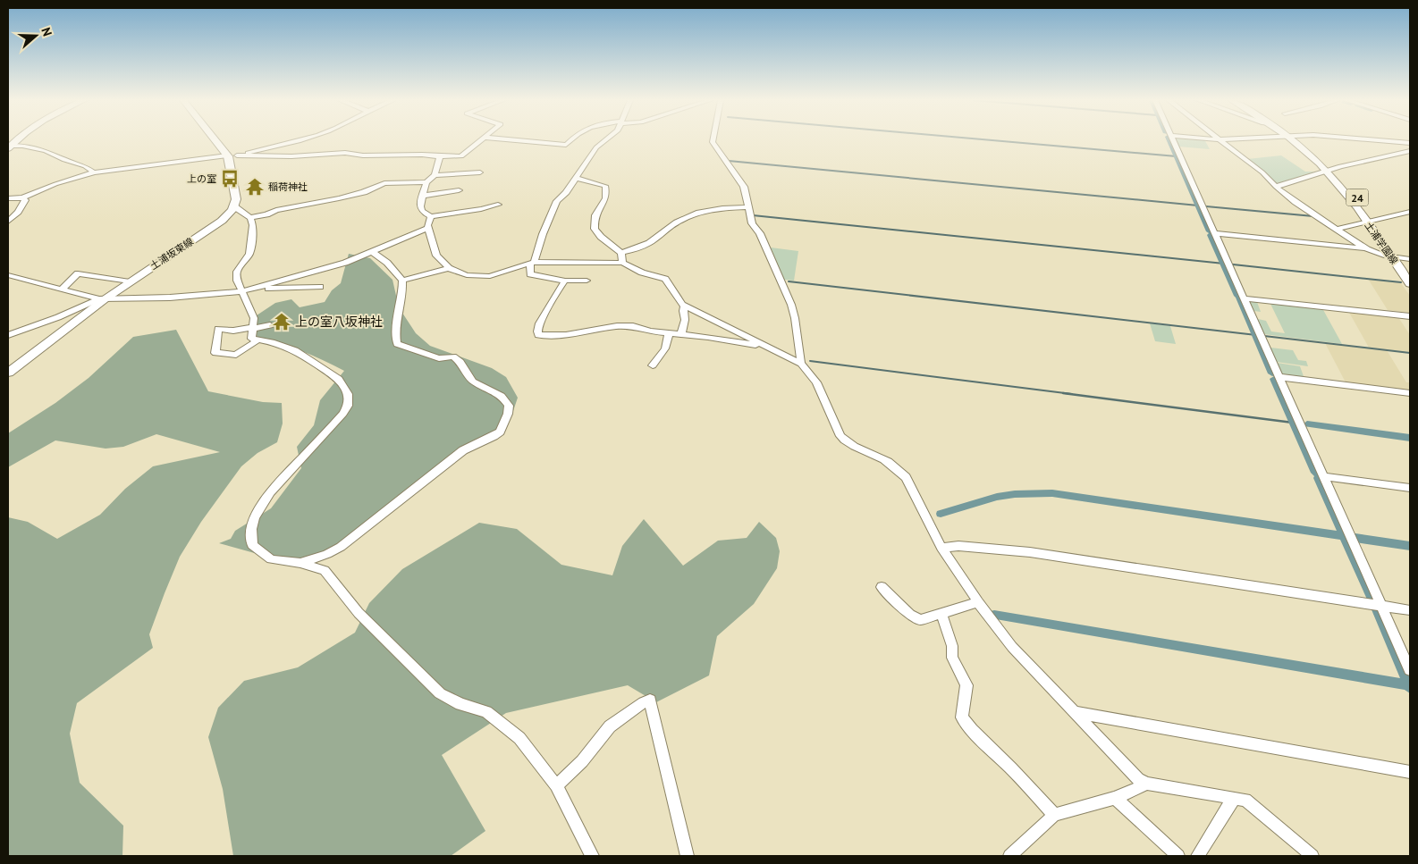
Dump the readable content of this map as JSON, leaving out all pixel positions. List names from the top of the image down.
{
  "streets": {
    "main road": ["24", "土浦学園線", "土浦坂東線"]
  },
  "places": {
    "bus stop": ["上の室"],
    "temple": ["稲荷神社", "上の室八坂神社"]
  },
  "north": "right"
}
